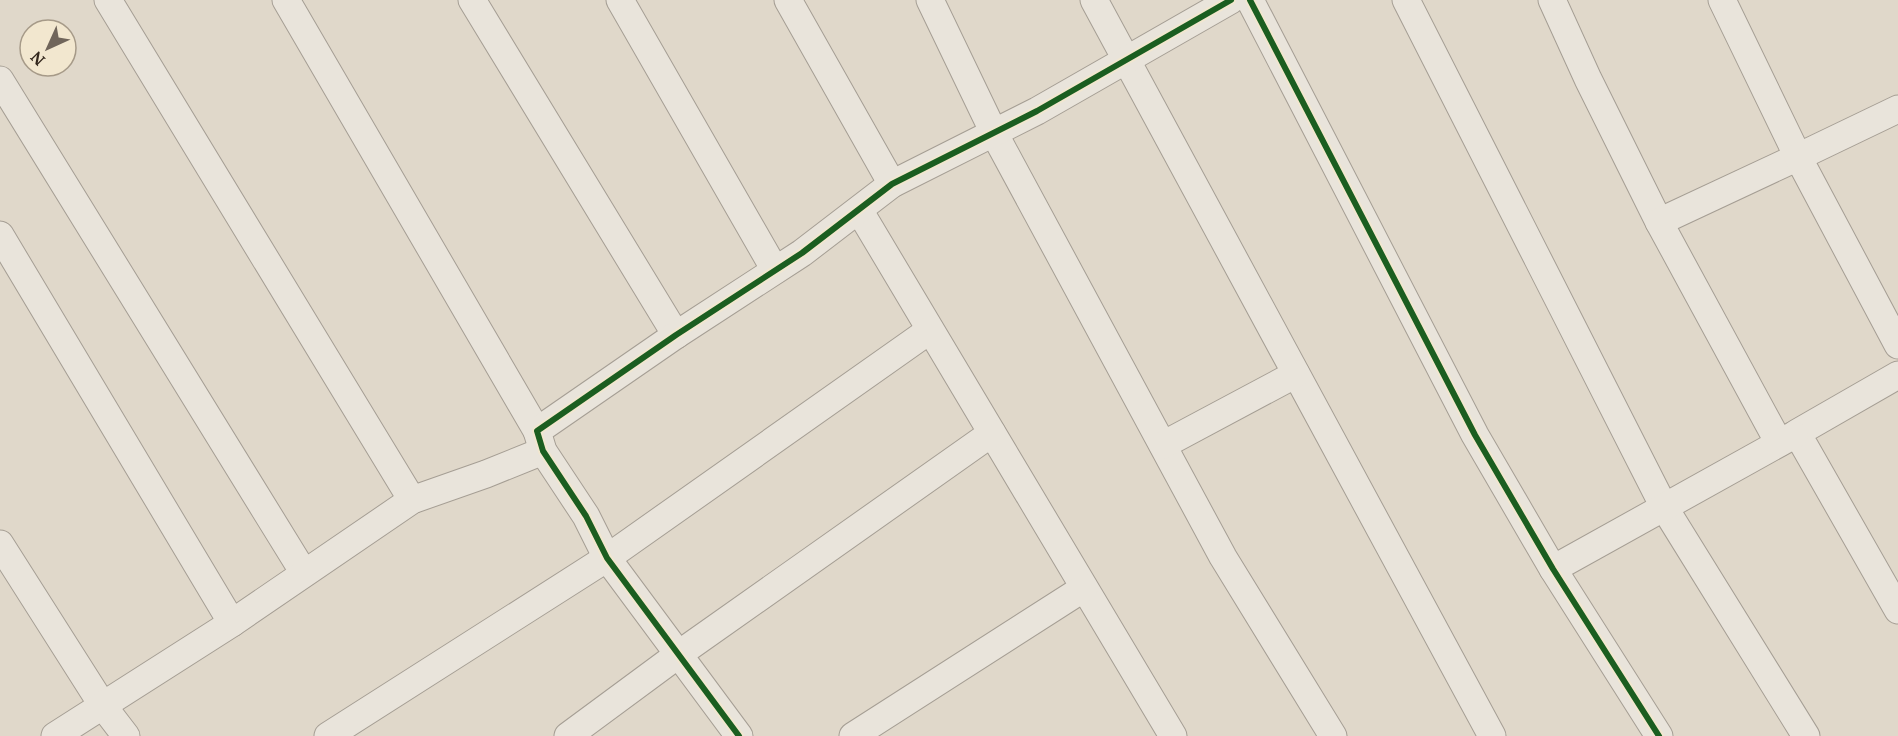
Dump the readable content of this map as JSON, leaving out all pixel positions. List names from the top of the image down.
{
  "north": "bottom left"
}
